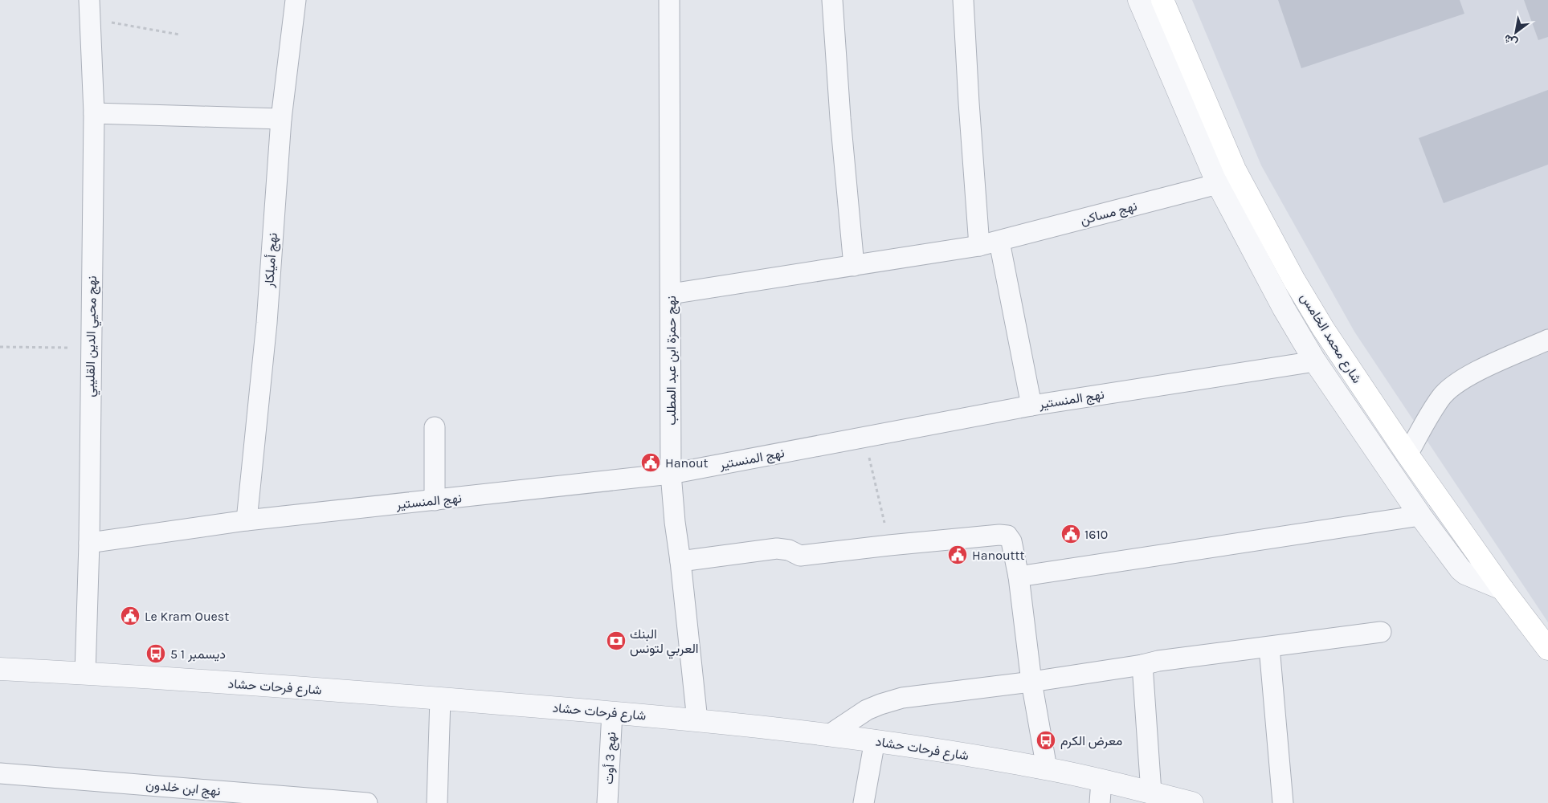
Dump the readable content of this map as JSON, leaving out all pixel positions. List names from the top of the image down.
{
  "streets": {
    "main road": ["شارع محمد الخامس"],
    "street": [
      "نهج مساكن",
      "نهج أميلكار",
      "نهج محيي الدين القليبي",
      "نهج حمزة ابن عبد المطلب",
      "نهج المنستير",
      "شارع فرحات حشاد",
      "نهج 3 أوت",
      "نهج ابن خلدون"
    ]
  },
  "crossings": [
    ["نهج مساكن", "نهج حمزة ابن عبد المطلب"],
    ["نهج أميلكار", "نهج المنستير"],
    ["نهج محيي الدين القليبي", "نهج المنستير"],
    ["نهج محيي الدين القليبي", "شارع فرحات حشاد"],
    ["نهج حمزة ابن عبد المطلب", "نهج المنستير"],
    ["نهج حمزة ابن عبد المطلب", "شارع فرحات حشاد"],
    ["شارع فرحات حشاد", "نهج 3 أوت"]
  ],
  "places": {
    "public building": [
      "Hanout",
      "1610",
      "Hanouttt",
      "Le Kram Ouest"
    ],
    "bank": ["البنك العربي لتونس"],
    "bus stop": ["5 ديسمبر 1", "معرض الكرم"]
  },
  "north": "bottom left"
}
